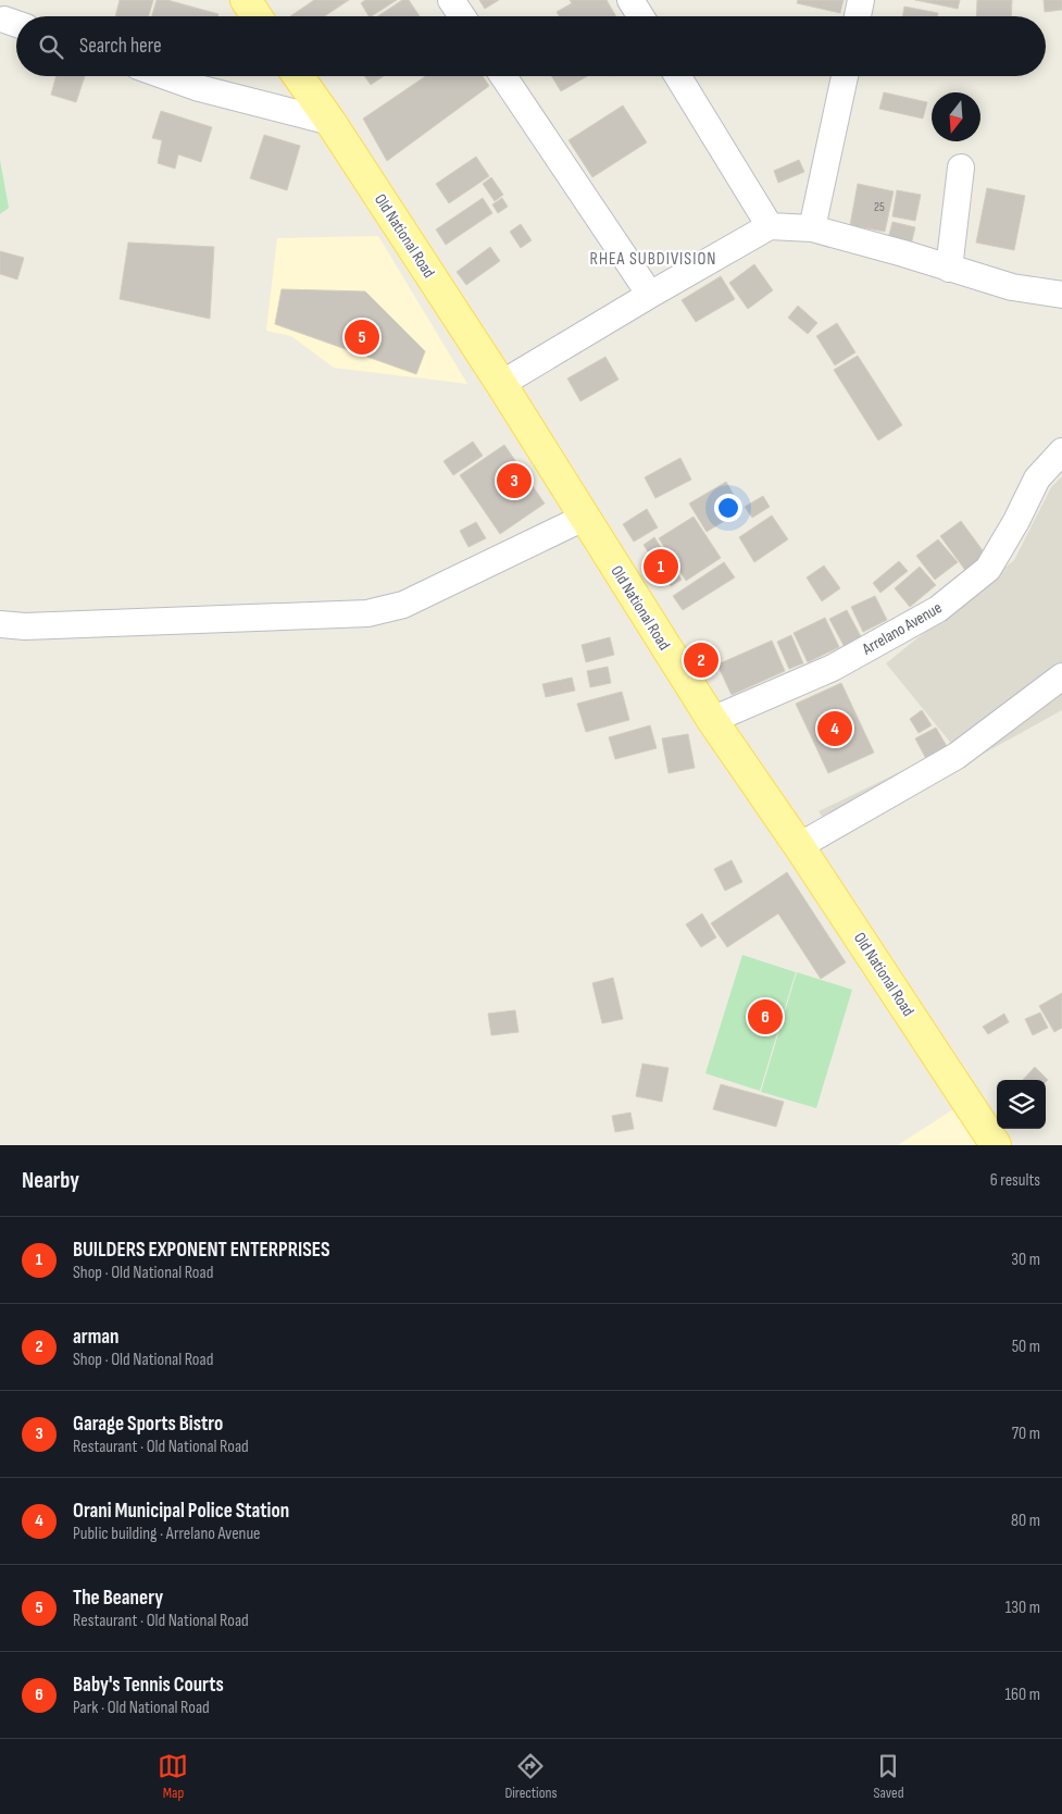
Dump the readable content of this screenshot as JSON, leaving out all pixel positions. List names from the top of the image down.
{
  "streets": {
    "main road": ["Old National Road"],
    "street": ["Arrelano Avenue"]
  },
  "crossings": [
    ["Old National Road", "Arrelano Avenue"]
  ],
  "districts": ["RHEA SUBDIVISION"],
  "house_numbers": ["25"],
  "north": "bottom",
  "page": {
    "search": "Search here",
    "pins": [
      "5",
      "3",
      "1",
      "2",
      "4",
      "6"
    ],
    "heading": ["Nearby", "6 results"],
    "list": [
      {
        "mark": "1",
        "name": "BUILDERS EXPONENT ENTERPRISES",
        "note": "Shop · Old National Road",
        "value": "30 m"
      },
      {
        "mark": "2",
        "name": "arman",
        "note": "Shop · Old National Road",
        "value": "50 m"
      },
      {
        "mark": "3",
        "name": "Garage Sports Bistro",
        "note": "Restaurant · Old National Road",
        "value": "70 m"
      },
      {
        "mark": "4",
        "name": "Orani Municipal Police Station",
        "note": "Public building · Arrelano Avenue",
        "value": "80 m"
      },
      {
        "mark": "5",
        "name": "The Beanery",
        "note": "Restaurant · Old National Road",
        "value": "130 m"
      },
      {
        "mark": "6",
        "name": "Baby's Tennis Courts",
        "note": "Park · Old National Road",
        "value": "160 m"
      }
    ],
    "nav": ["Map", "Directions", "Saved"]
  }
}
